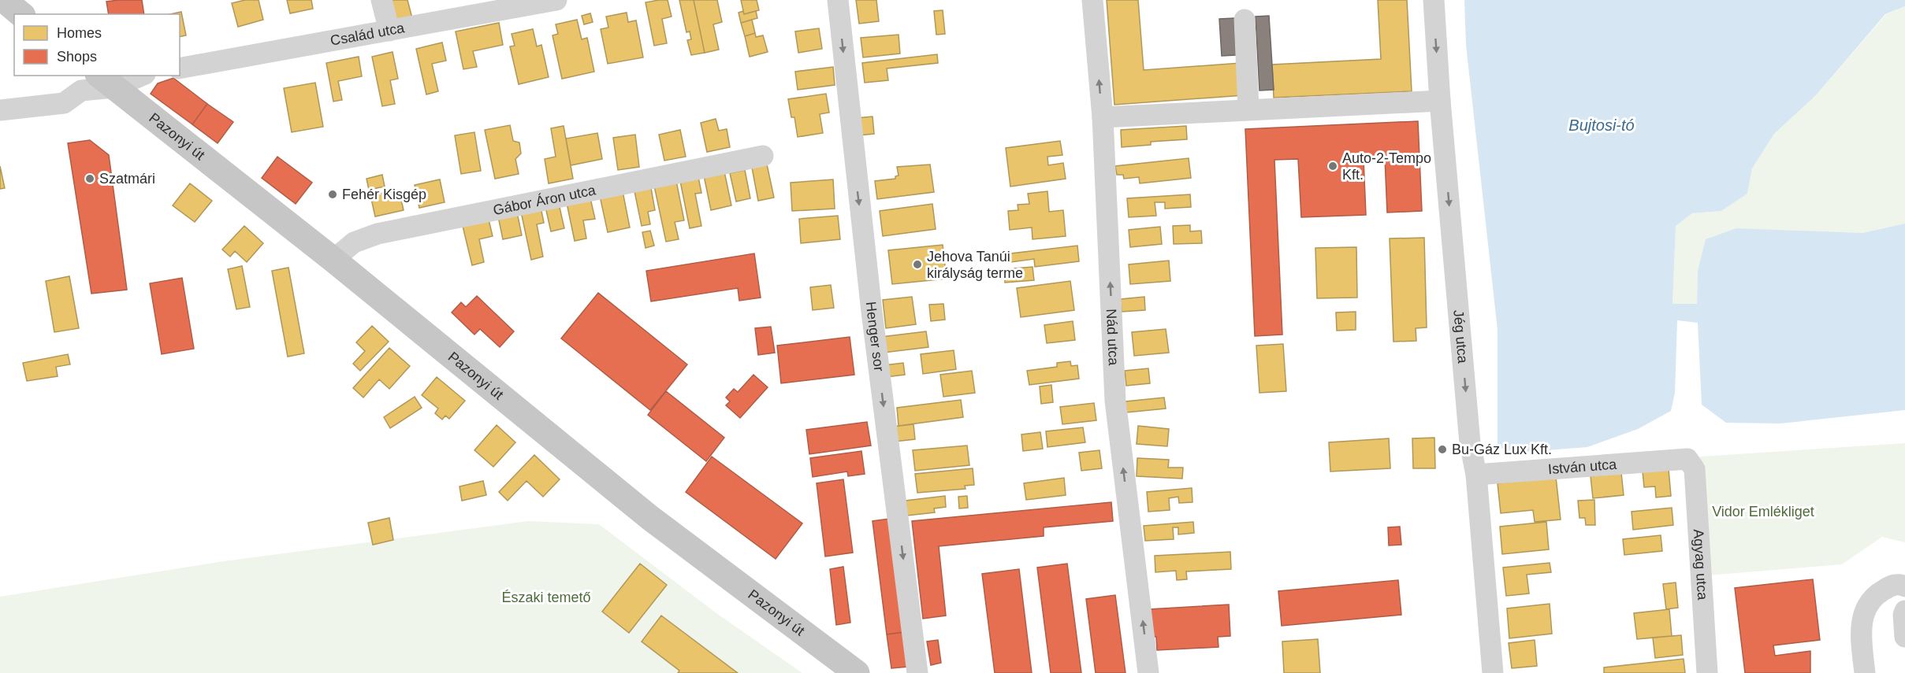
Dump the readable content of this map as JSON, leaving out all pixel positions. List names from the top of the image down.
{
  "streets": {
    "main road": ["Pazonyi út"],
    "street": [
      "Család utca",
      "Gábor Áron utca",
      "Henger sor",
      "Nád utca",
      "Jég utca",
      "István utca",
      "Agyag utca"
    ]
  },
  "crossings": [
    ["Pazonyi út", "Gábor Áron utca"],
    ["Jég utca", "István utca"],
    ["István utca", "Agyag utca"]
  ],
  "one_way": ["Henger sor", "Nád utca", "Jég utca"],
  "water": ["Bujtosi-tó"],
  "parks": ["Vidor Emlékliget", "Északi temető"],
  "places": [
    "Auto-2-Tempo Kft.",
    "Szatmári",
    "Fehér Kisgép",
    "Jehova Tanúi királyság terme",
    "Bu-Gáz Lux Kft."
  ],
  "legend": ["Homes", "Shops"]
}
